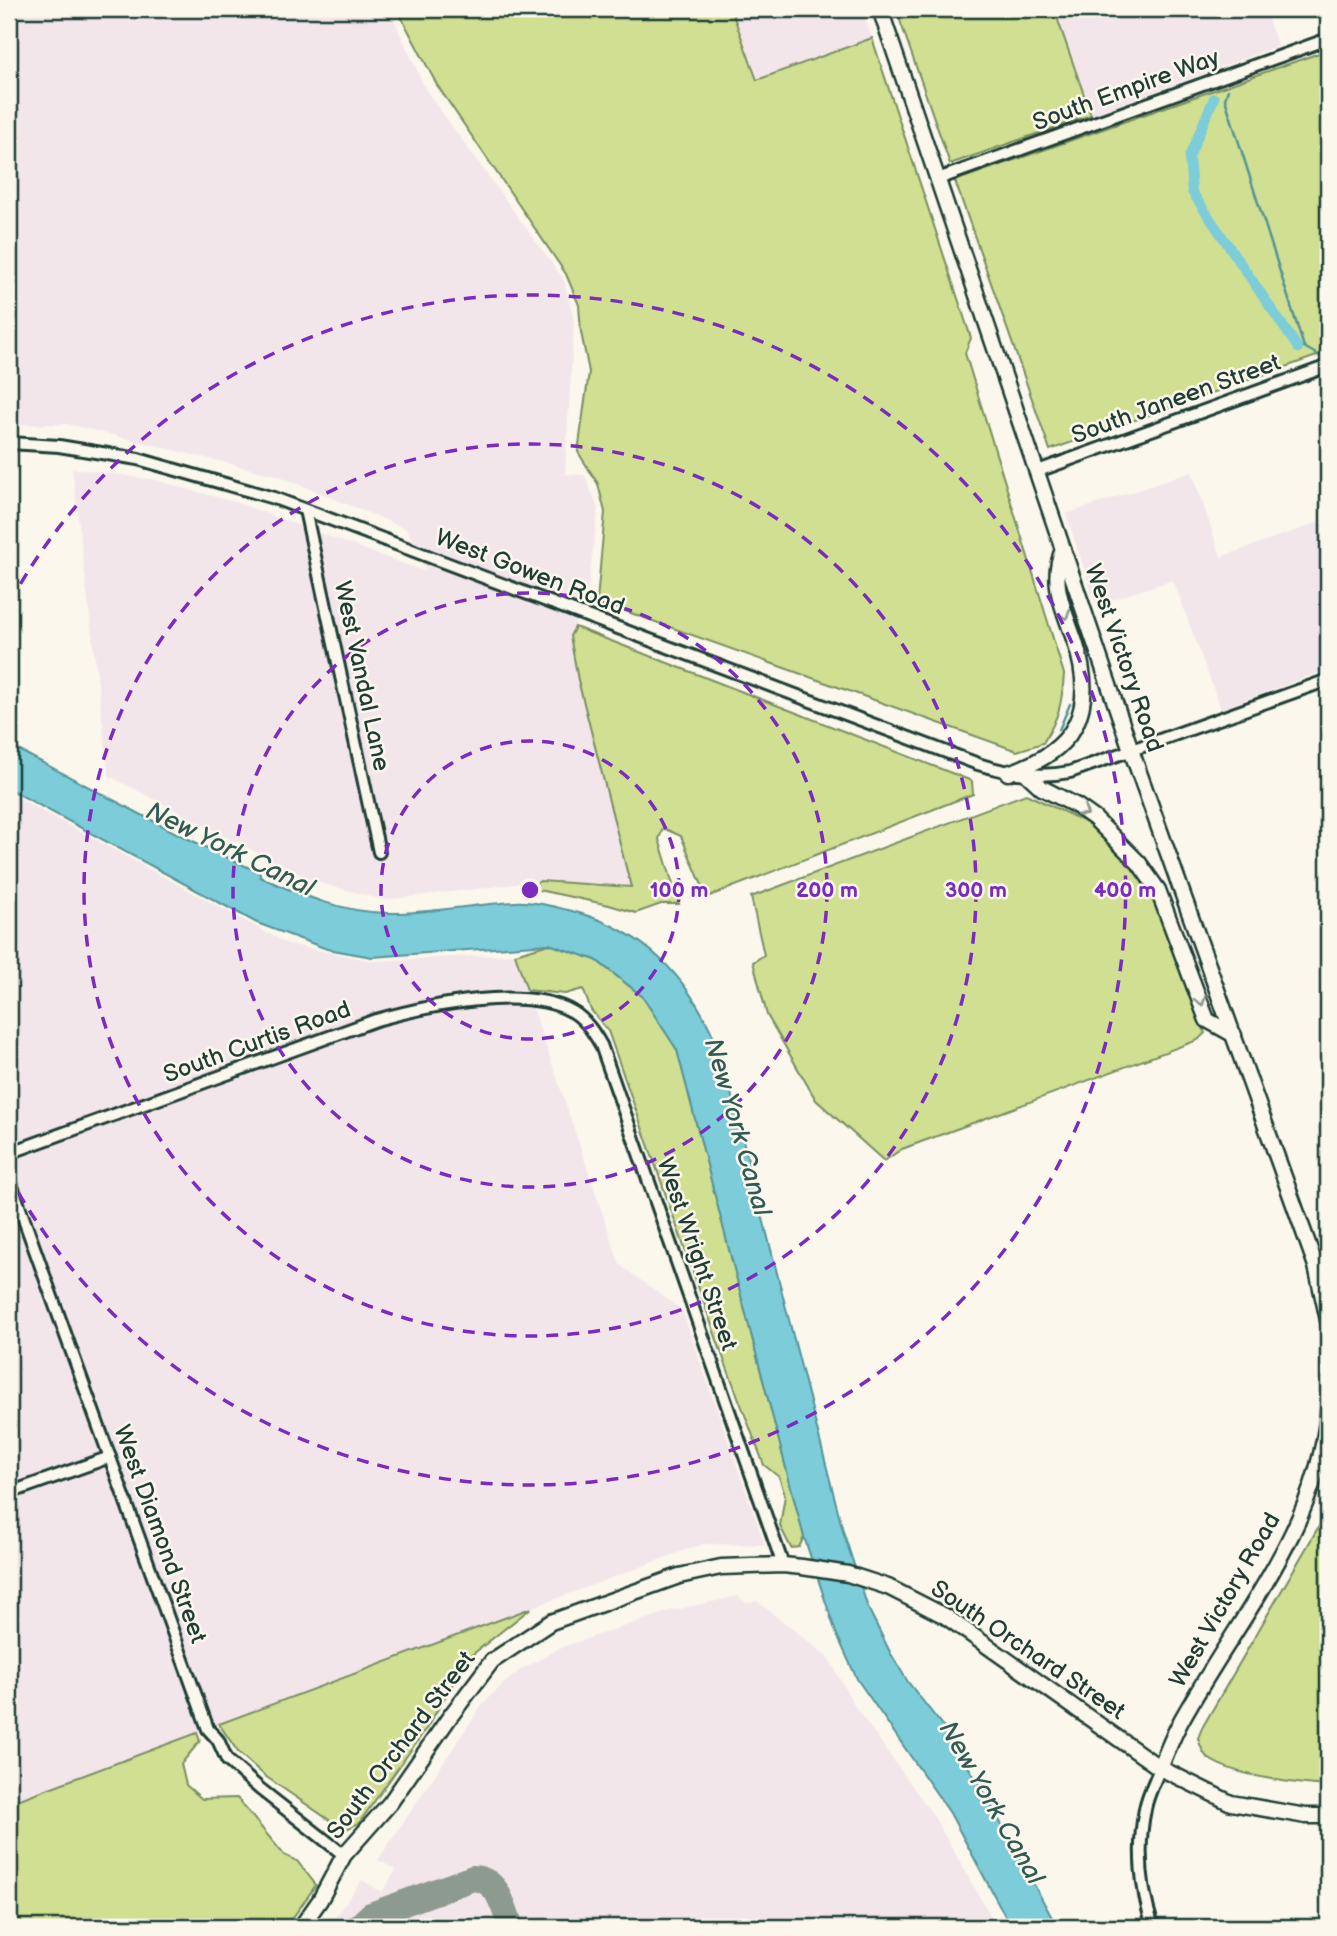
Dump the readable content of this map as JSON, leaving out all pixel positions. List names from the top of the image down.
{
  "streets": {
    "main road": ["West Victory Road", "South Orchard Street"],
    "street": [
      "South Empire Way",
      "South Janeen Street",
      "West Gowen Road",
      "West Vandal Lane",
      "South Curtis Road",
      "West Wright Street",
      "West Diamond Street"
    ]
  },
  "crossings": [
    ["South Empire Way", "West Victory Road"],
    ["South Janeen Street", "West Victory Road"],
    ["West Gowen Road", "West Vandal Lane"],
    ["West Victory Road", "South Orchard Street"],
    ["South Curtis Road", "West Wright Street"],
    ["West Wright Street", "South Orchard Street"],
    ["West Diamond Street", "South Orchard Street"]
  ],
  "water": ["New York Canal"],
  "rings": [
    "100 m",
    "200 m",
    "300 m",
    "400 m"
  ]
}
